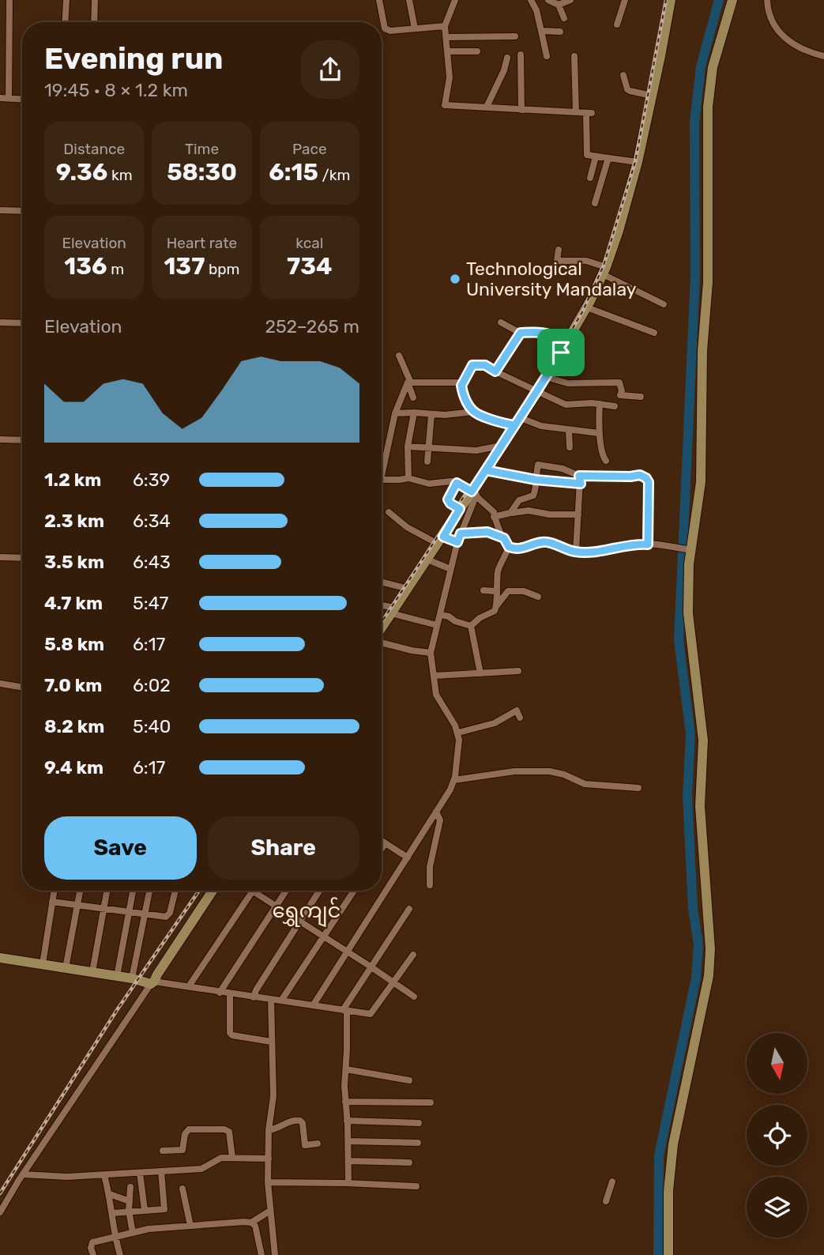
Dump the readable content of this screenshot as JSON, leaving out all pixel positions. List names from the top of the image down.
{
  "districts": ["ရွှေကျင်"],
  "places": ["Technological University Mandalay"],
  "north": "bottom",
  "page": {
    "heading": ["Evening run", "19:45 · 8 × 1.2 km"],
    "stats": [
      ["Distance", "9.36 km"],
      ["Time", "58:30"],
      ["Pace", "6:15 /km"],
      ["Elevation", "136 m"],
      ["Heart rate", "137 bpm"],
      ["kcal", "734"]
    ],
    "chart": ["Elevation", "252–265 m"],
    "list": [
      {
        "name": "1.2 km",
        "note": "6:39"
      },
      {
        "name": "2.3 km",
        "note": "6:34"
      },
      {
        "name": "3.5 km",
        "note": "6:43"
      },
      {
        "name": "4.7 km",
        "note": "5:47"
      },
      {
        "name": "5.8 km",
        "note": "6:17"
      },
      {
        "name": "7.0 km",
        "note": "6:02"
      },
      {
        "name": "8.2 km",
        "note": "5:40"
      },
      {
        "name": "9.4 km",
        "note": "6:17"
      }
    ],
    "buttons": ["Save", "Share"]
  }
}
